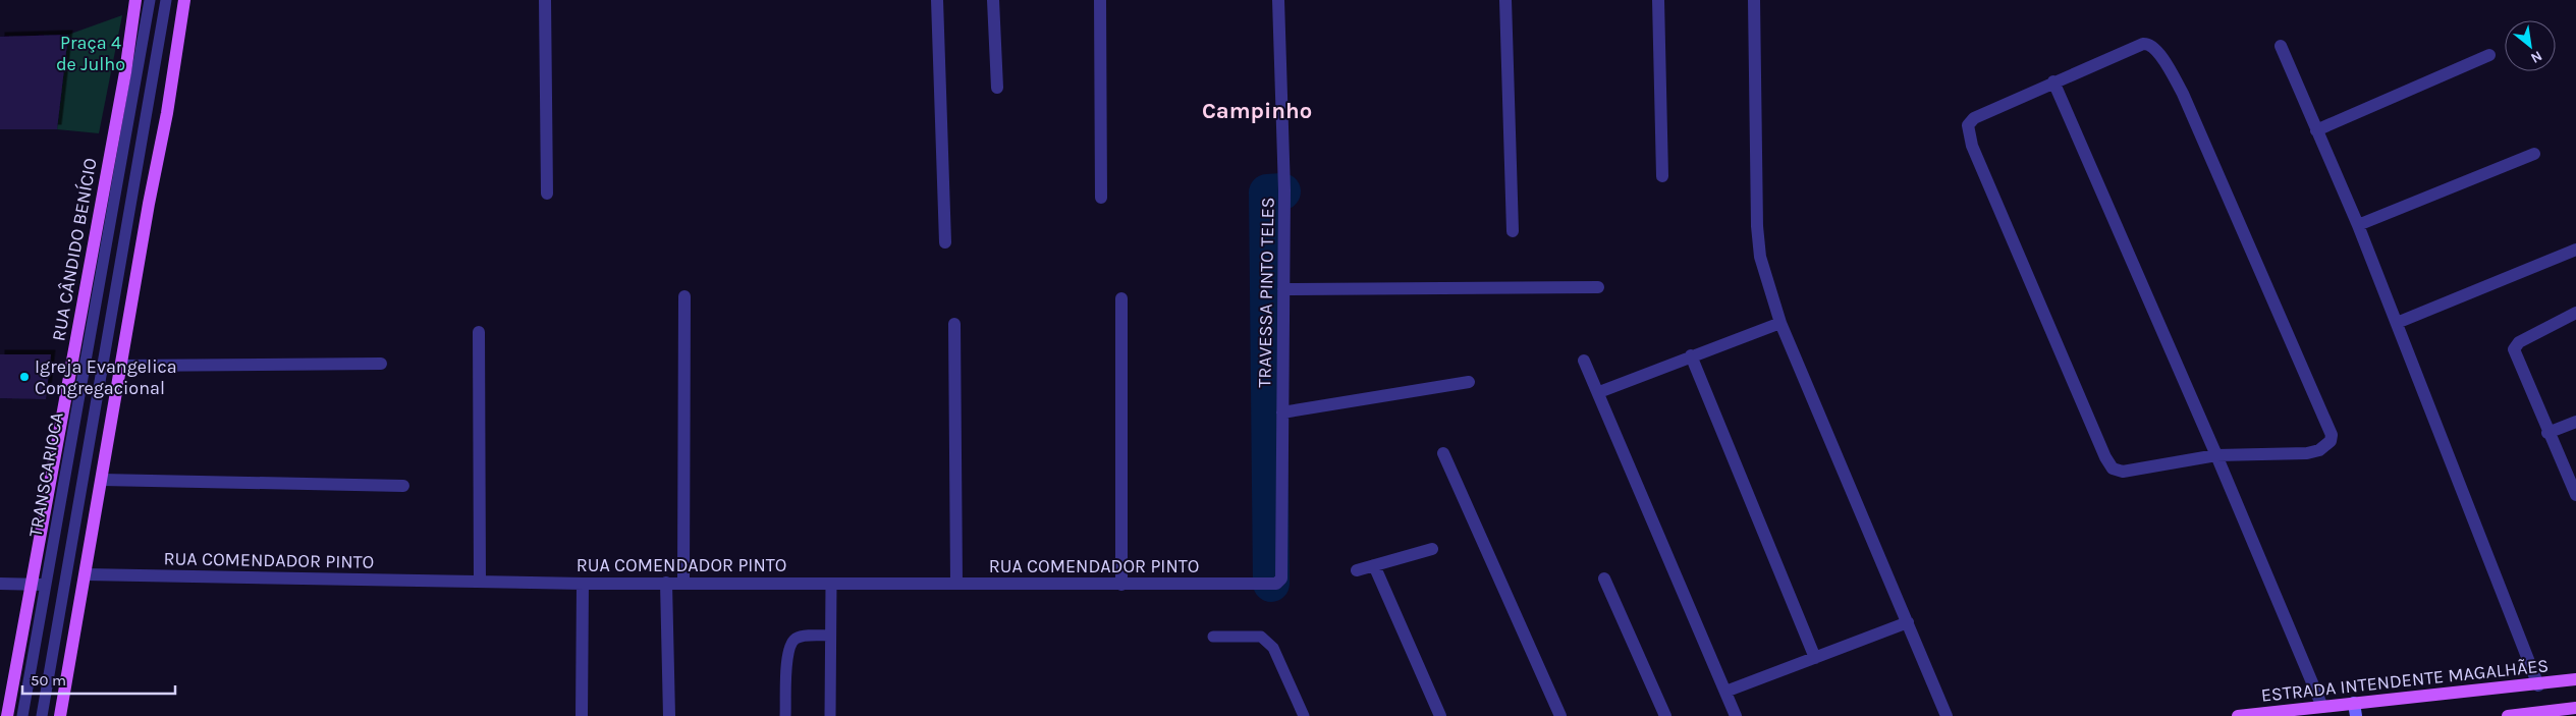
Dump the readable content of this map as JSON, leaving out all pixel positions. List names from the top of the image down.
{
  "streets": {
    "main road": ["RUA CÂNDIDO BENÍCIO", "ESTRADA INTENDENTE MAGALHÃES"],
    "street": ["TRAVESSA PINTO TELES", "RUA COMENDADOR PINTO"],
    "lane": ["TRANSCARIOCA"]
  },
  "crossings": [
    ["RUA CÂNDIDO BENÍCIO", "TRANSCARIOCA"],
    ["TRAVESSA PINTO TELES", "RUA COMENDADOR PINTO"]
  ],
  "districts": ["Campinho"],
  "parks": ["Praça 4 de Julho"],
  "places": ["Igreja Evangelica Congregacional"],
  "scale_bar": "50 m",
  "north": "bottom right"
}
